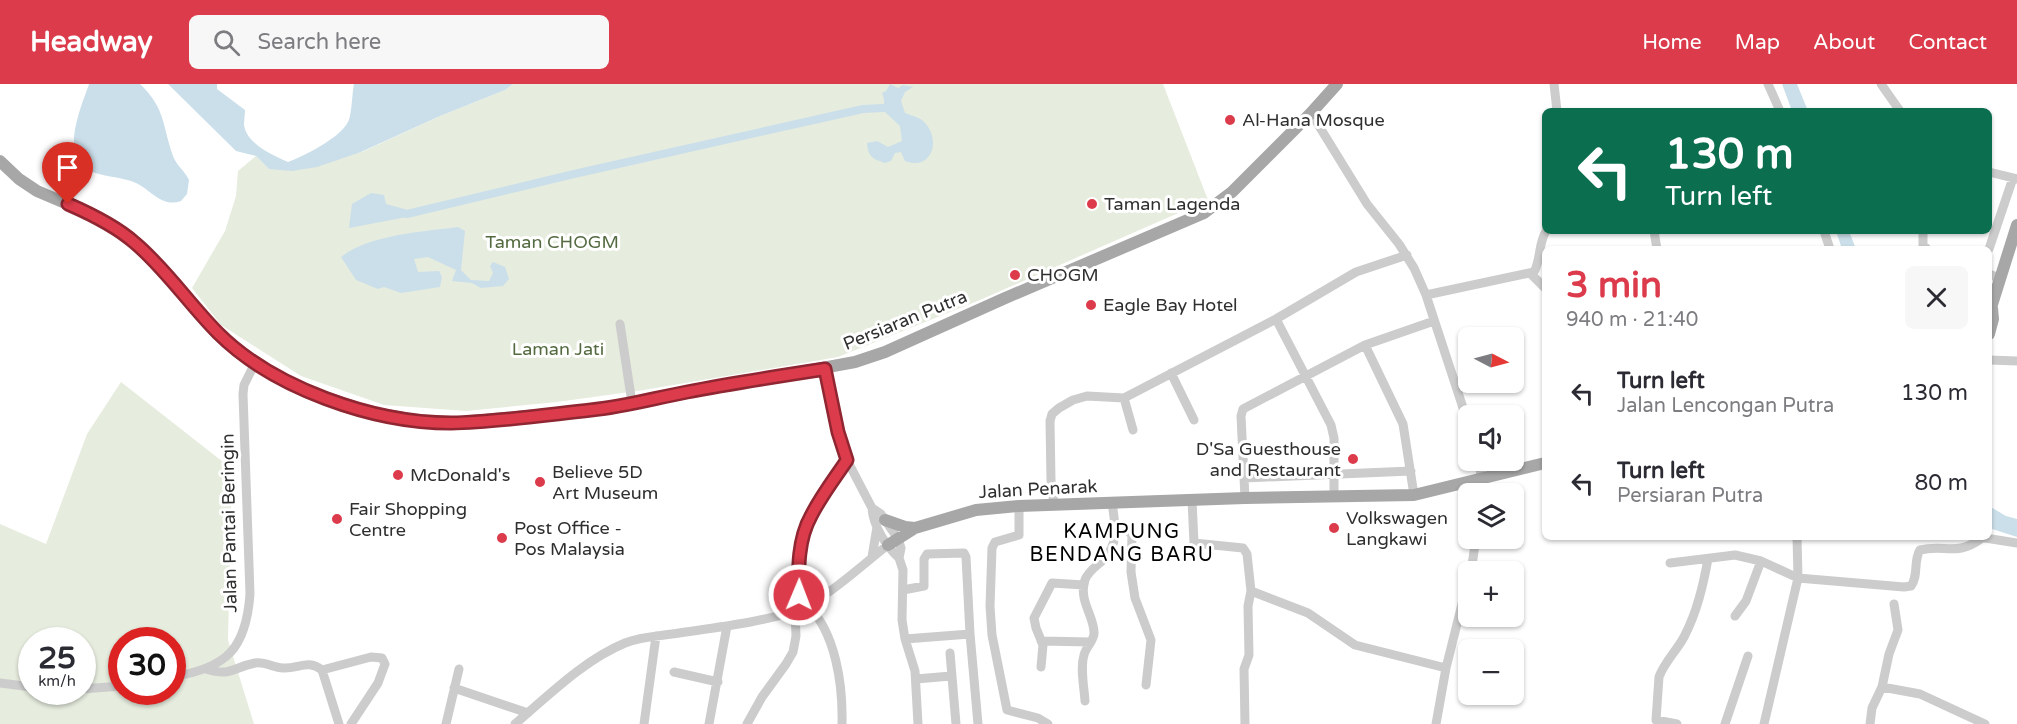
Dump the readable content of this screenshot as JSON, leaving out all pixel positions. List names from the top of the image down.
{
  "streets": {
    "main road": ["Persiaran Putra", "Jalan Penarak"],
    "street": ["Jalan Pantai Beringin"]
  },
  "crossings": [
    ["Persiaran Putra", "Jalan Pantai Beringin"]
  ],
  "districts": ["KAMPUNG BENDANG BARU"],
  "parks": ["Taman CHOGM", "Laman Jati"],
  "places": [
    "Al-Hana Mosque",
    "Taman Lagenda",
    "CHOGM",
    "Eagle Bay Hotel",
    "D'Sa Guesthouse and Restaurant",
    "McDonald's",
    "Believe 5D Art Museum",
    "Fair Shopping Centre",
    "Volkswagen Langkawi",
    "Post Office - Pos Malaysia"
  ],
  "north": "right",
  "page": {
    "header": "Headway",
    "search": "Search here",
    "nav": [
      "Home",
      "Map",
      "About",
      "Contact"
    ],
    "turn": ["130 m", "Turn left"],
    "heading": ["3 min", "940 m · 21:40"],
    "map_buttons": ["+", "−"],
    "list": [
      {
        "name": "Turn left",
        "note": "Jalan Lencongan Putra",
        "value": "130 m"
      },
      {
        "name": "Turn left",
        "note": "Persiaran Putra",
        "value": "80 m"
      }
    ],
    "speed": "25 km/h",
    "limit": "30"
  }
}
